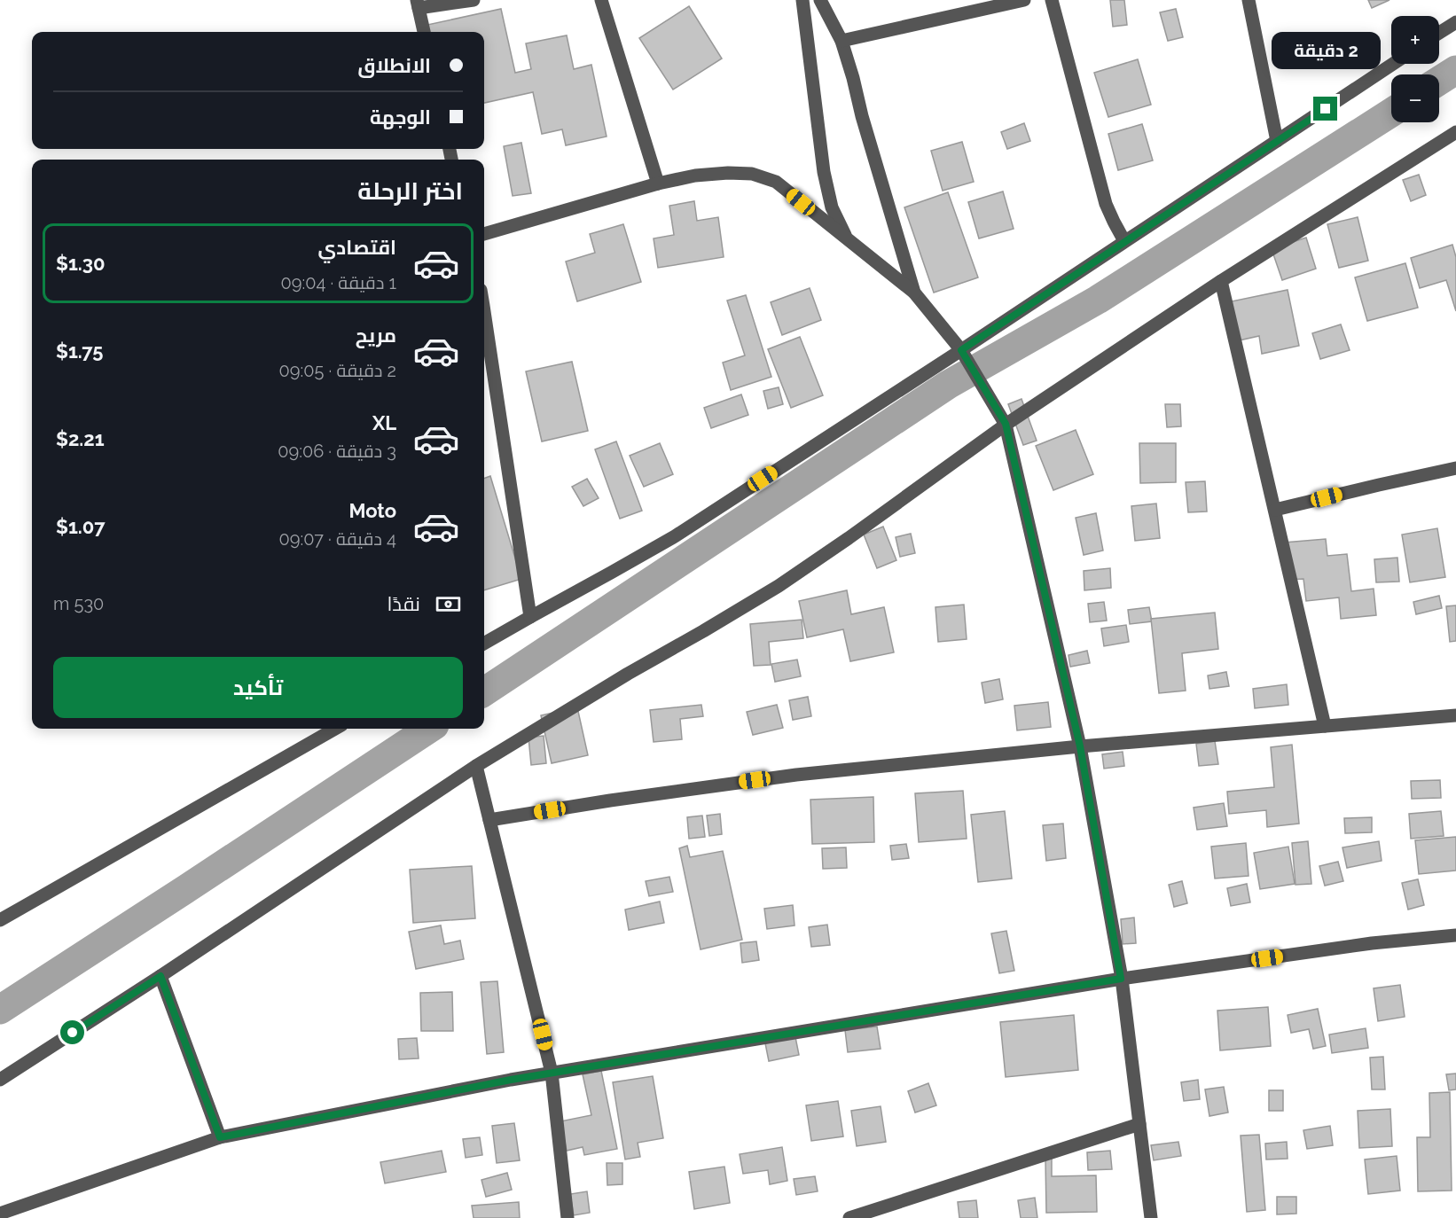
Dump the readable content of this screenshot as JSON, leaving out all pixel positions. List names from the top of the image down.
{
  "page": {
    "map_buttons": ["+", "−"],
    "bubble": "2 دقيقة",
    "banner": ["الانطلاق", "الوجهة"],
    "heading": "اختر الرحلة",
    "list": [
      {
        "name": "اقتصادي",
        "note": "1 دقيقة · 09:04",
        "value": "$1.30"
      },
      {
        "name": "مريح",
        "note": "2 دقيقة · 09:05",
        "value": "$1.75"
      },
      {
        "name": "XL",
        "note": "3 دقيقة · 09:06",
        "value": "$2.21"
      },
      {
        "name": "Moto",
        "note": "4 دقيقة · 09:07",
        "value": "$1.07"
      }
    ],
    "pay": ["نقدًا", "530 m"],
    "buttons": "تأكيد"
  }
}
